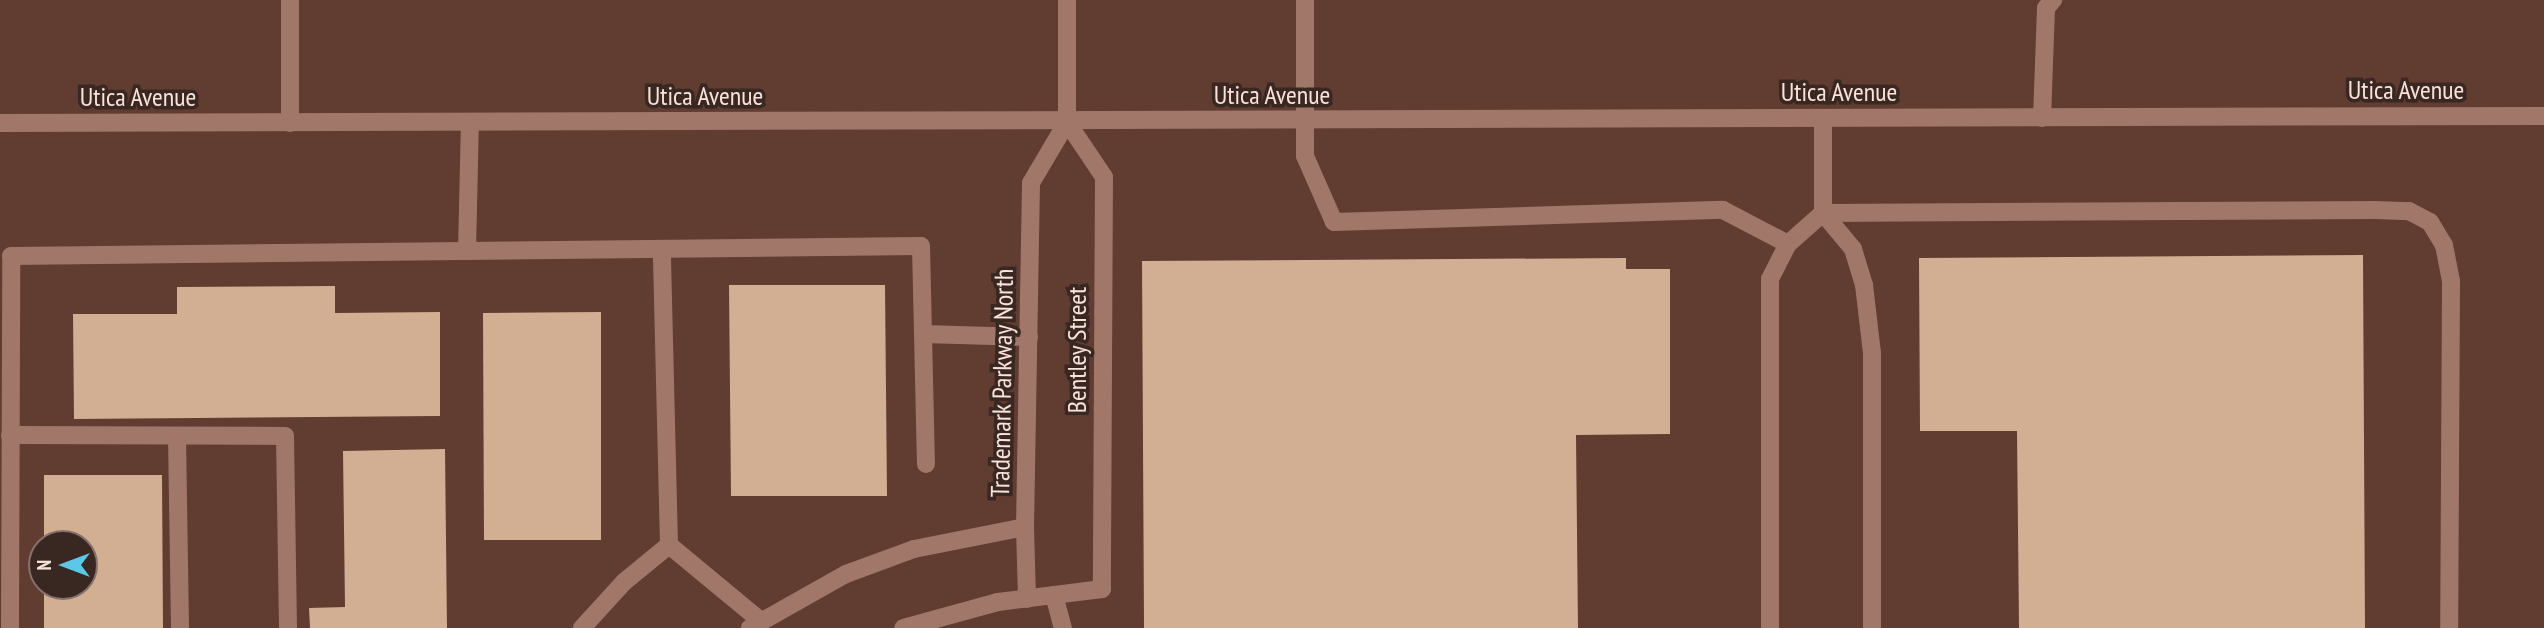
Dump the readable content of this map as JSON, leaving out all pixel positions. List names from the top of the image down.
{
  "streets": {
    "street": ["Utica Avenue", "Bentley Street", "Trademark Parkway North"]
  },
  "crossings": [
    ["Utica Avenue", "Bentley Street"],
    ["Utica Avenue", "Trademark Parkway North"],
    ["Bentley Street", "Trademark Parkway North"]
  ],
  "north": "left"
}
